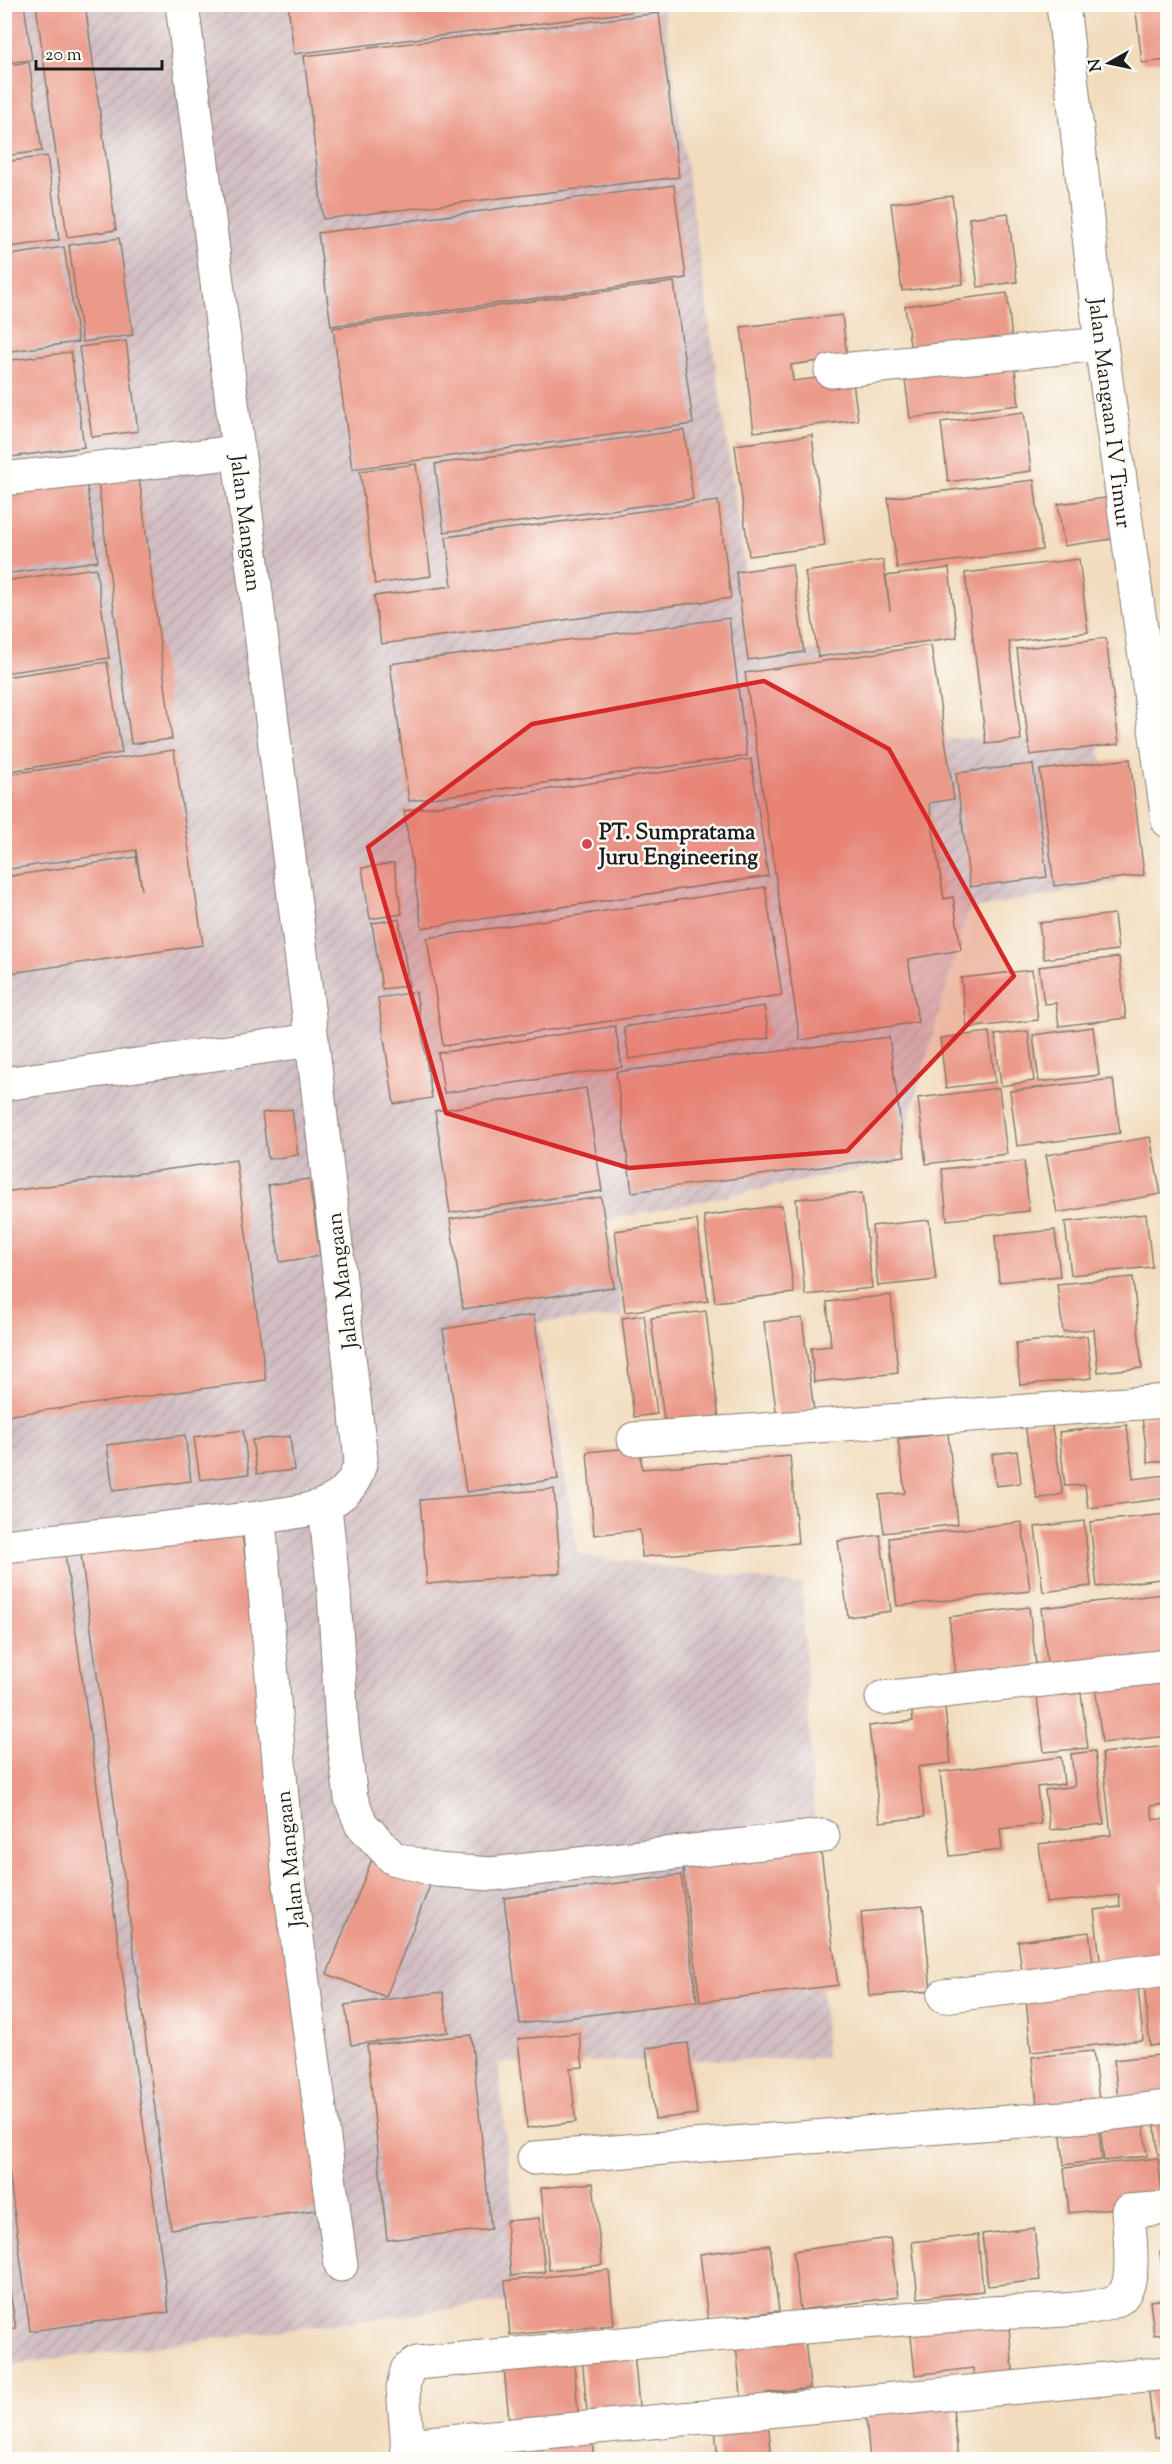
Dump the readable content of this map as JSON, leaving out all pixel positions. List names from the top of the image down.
{
  "streets": {
    "street": ["Jalan Mangaan IV Timur", "Jalan Mangaan"]
  },
  "places": ["PT. Sumpratama Juru Engineering"],
  "scale_bar": "20 m",
  "north": "left"
}
